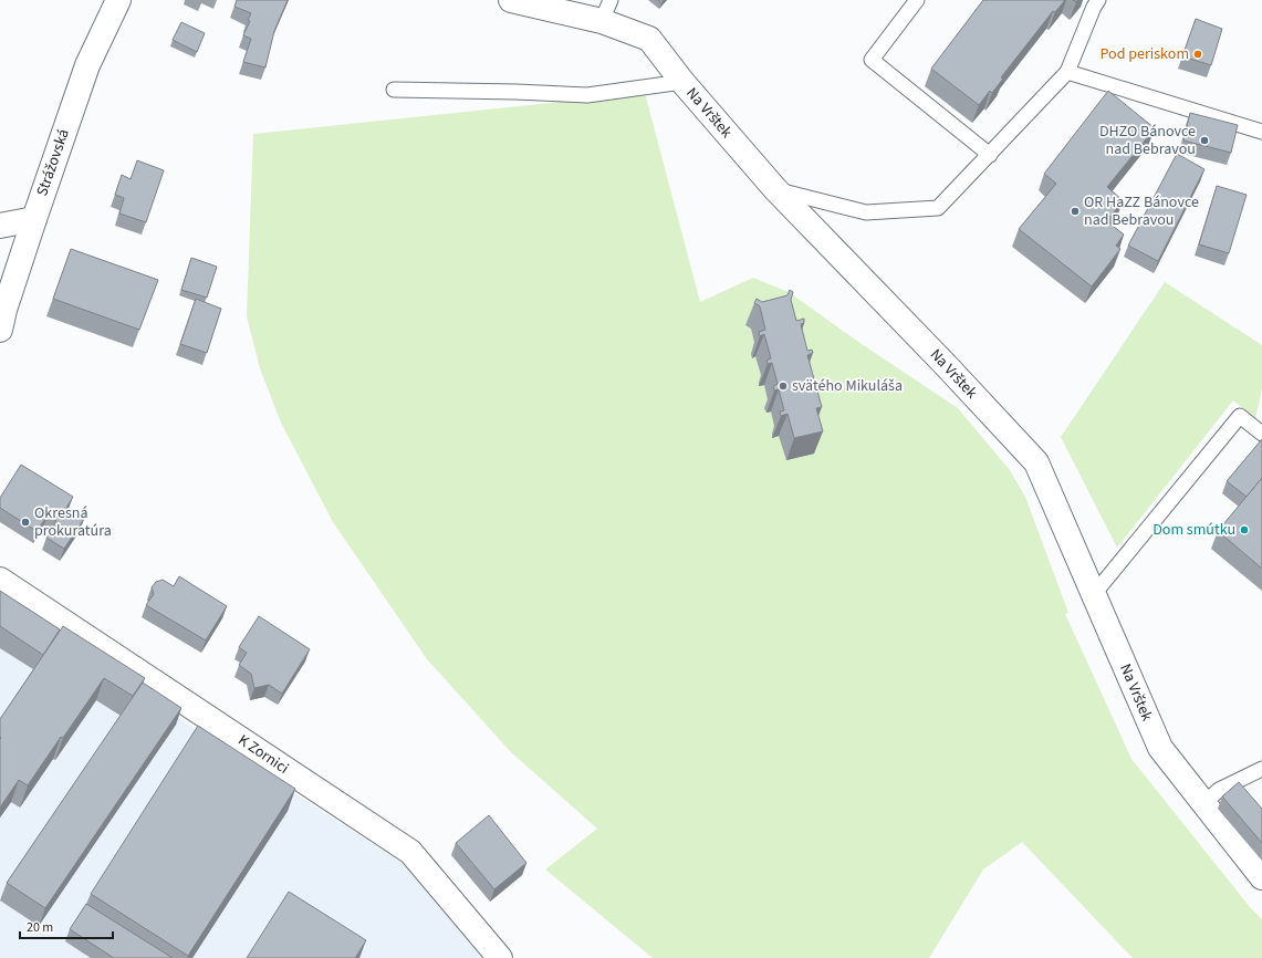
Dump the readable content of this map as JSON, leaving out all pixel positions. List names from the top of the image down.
{
  "streets": {
    "street": ["Na Vrštek", "Strážovská", "K Zornici"]
  },
  "places": [
    "Pod periskom",
    "DHZO Bánovce nad Bebravou",
    "OR HaZZ Bánovce nad Bebravou",
    "svätého Mikuláša",
    "Okresná prokuratúra",
    "Dom smútku"
  ],
  "scale_bar": "20 m"
}
